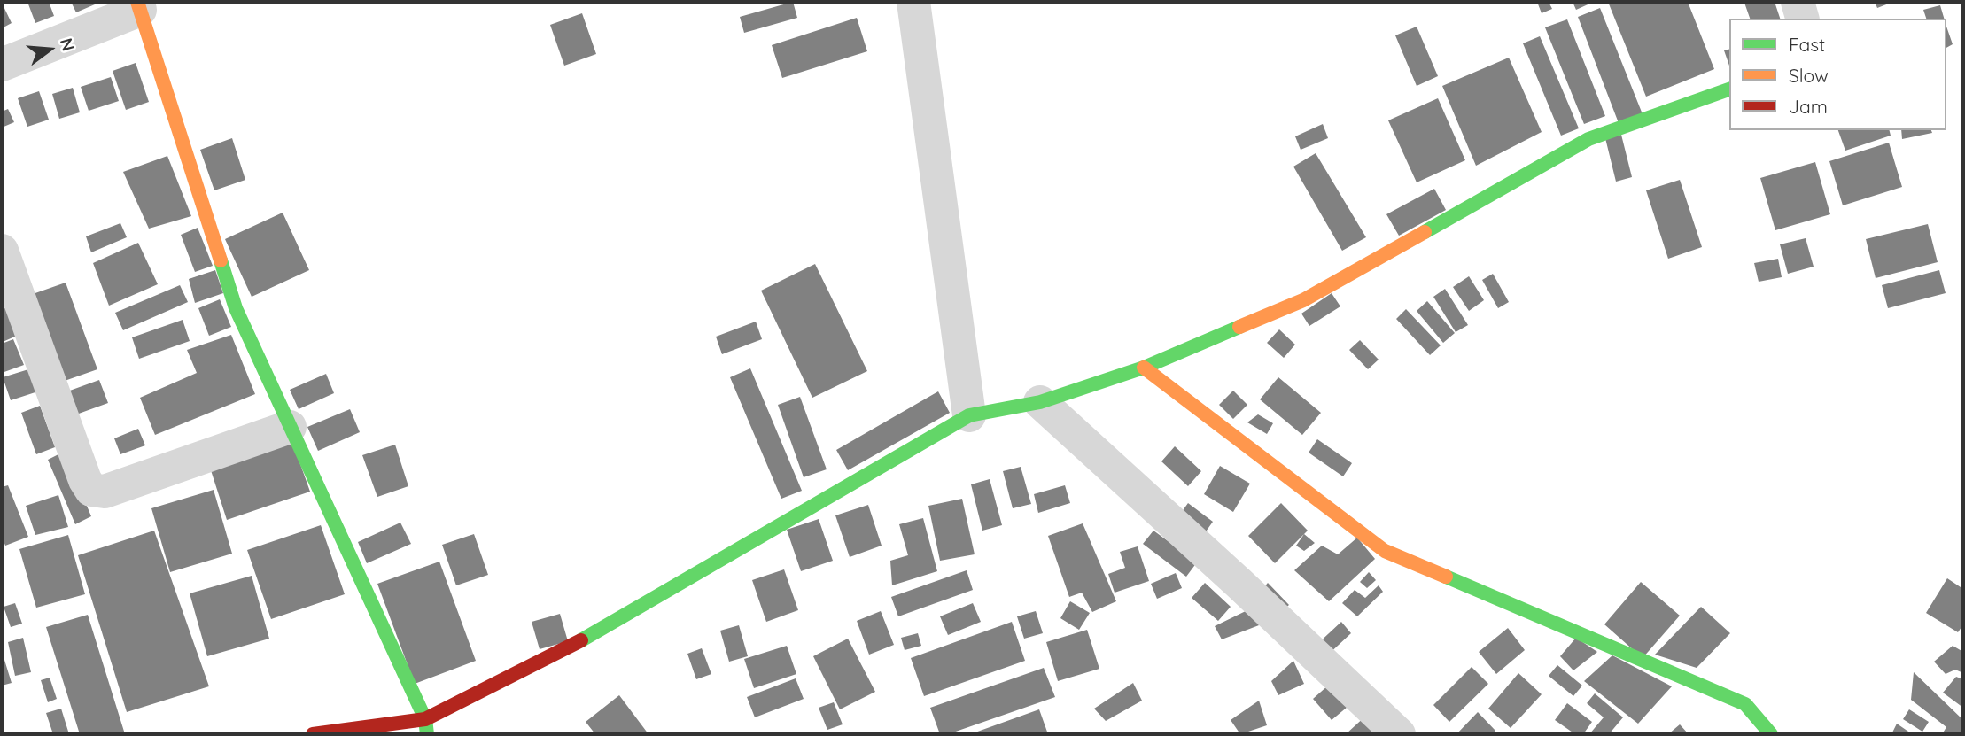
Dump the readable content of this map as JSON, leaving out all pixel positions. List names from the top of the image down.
{
  "legend": ["Fast", "Slow", "Jam"],
  "north": "right"
}
